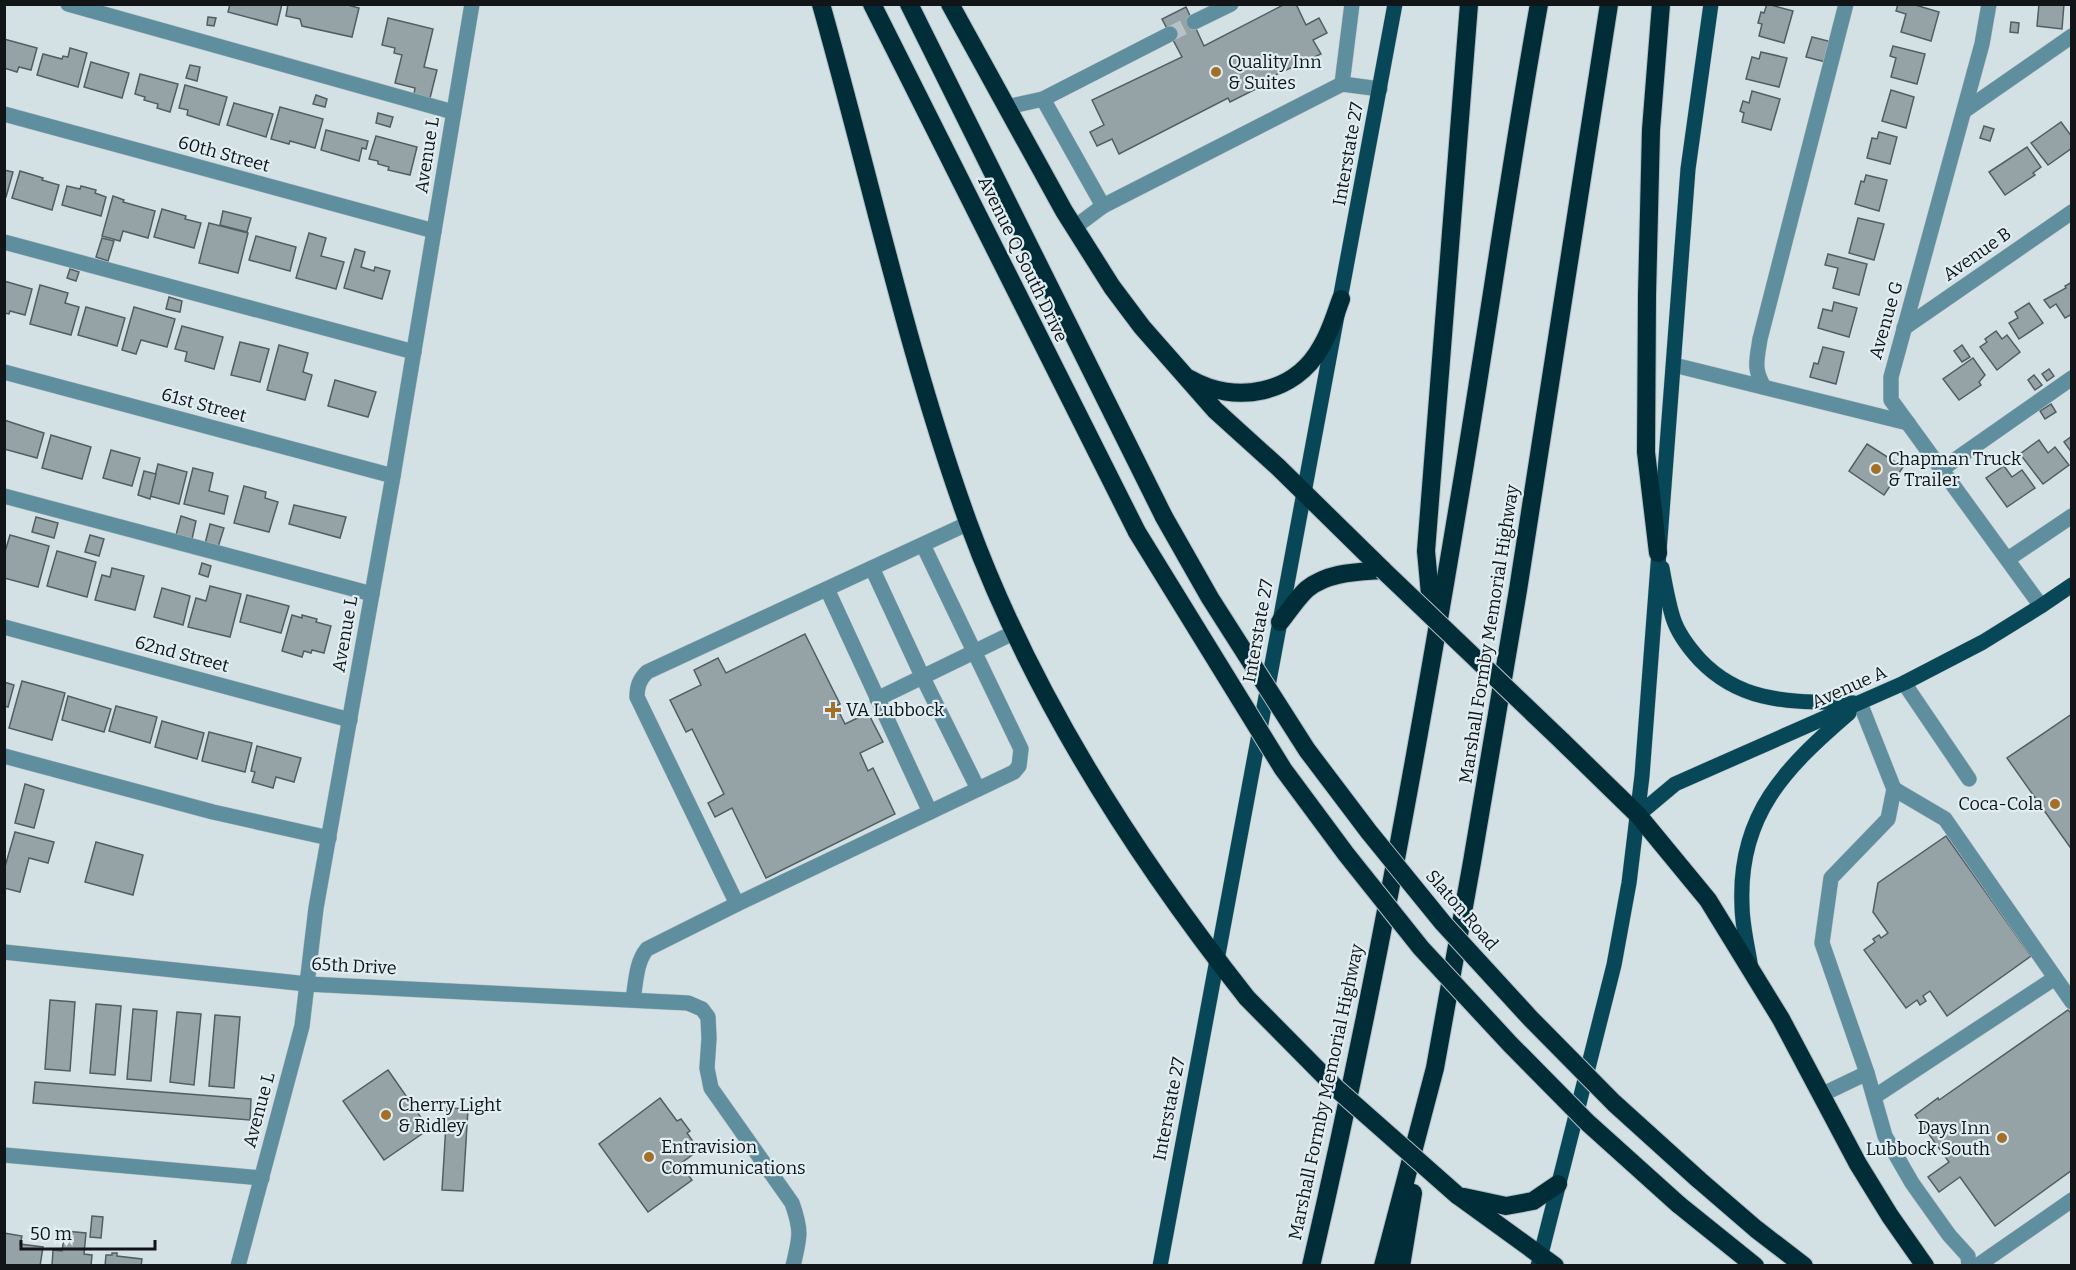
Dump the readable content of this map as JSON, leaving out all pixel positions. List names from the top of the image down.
{
  "streets": {
    "highway": ["Avenue Q South Drive", "Marshall Formby Memorial Highway", "Slaton Road"],
    "main road": ["Interstate 27", "Avenue A"],
    "street": [
      "60th Street",
      "Avenue L",
      "Avenue B",
      "Avenue G",
      "61st Street",
      "62nd Street",
      "65th Drive"
    ]
  },
  "crossings": [
    ["60th Street", "Avenue L"],
    ["Avenue L", "61st Street"],
    ["Avenue L", "62nd Street"],
    ["Avenue L", "65th Drive"],
    ["Avenue B", "Avenue G"],
    ["Avenue Q South Drive", "Slaton Road"],
    ["Avenue G", "Avenue A"]
  ],
  "places": {
    "other": [
      "Quality Inn & Suites",
      "Chapman Truck & Trailer",
      "Coca-Cola",
      "Cherry Light & Ridley",
      "Days Inn Lubbock South",
      "Entravision Communications"
    ],
    "health": ["VA Lubbock"]
  },
  "scale_bar": "50 m"
}
